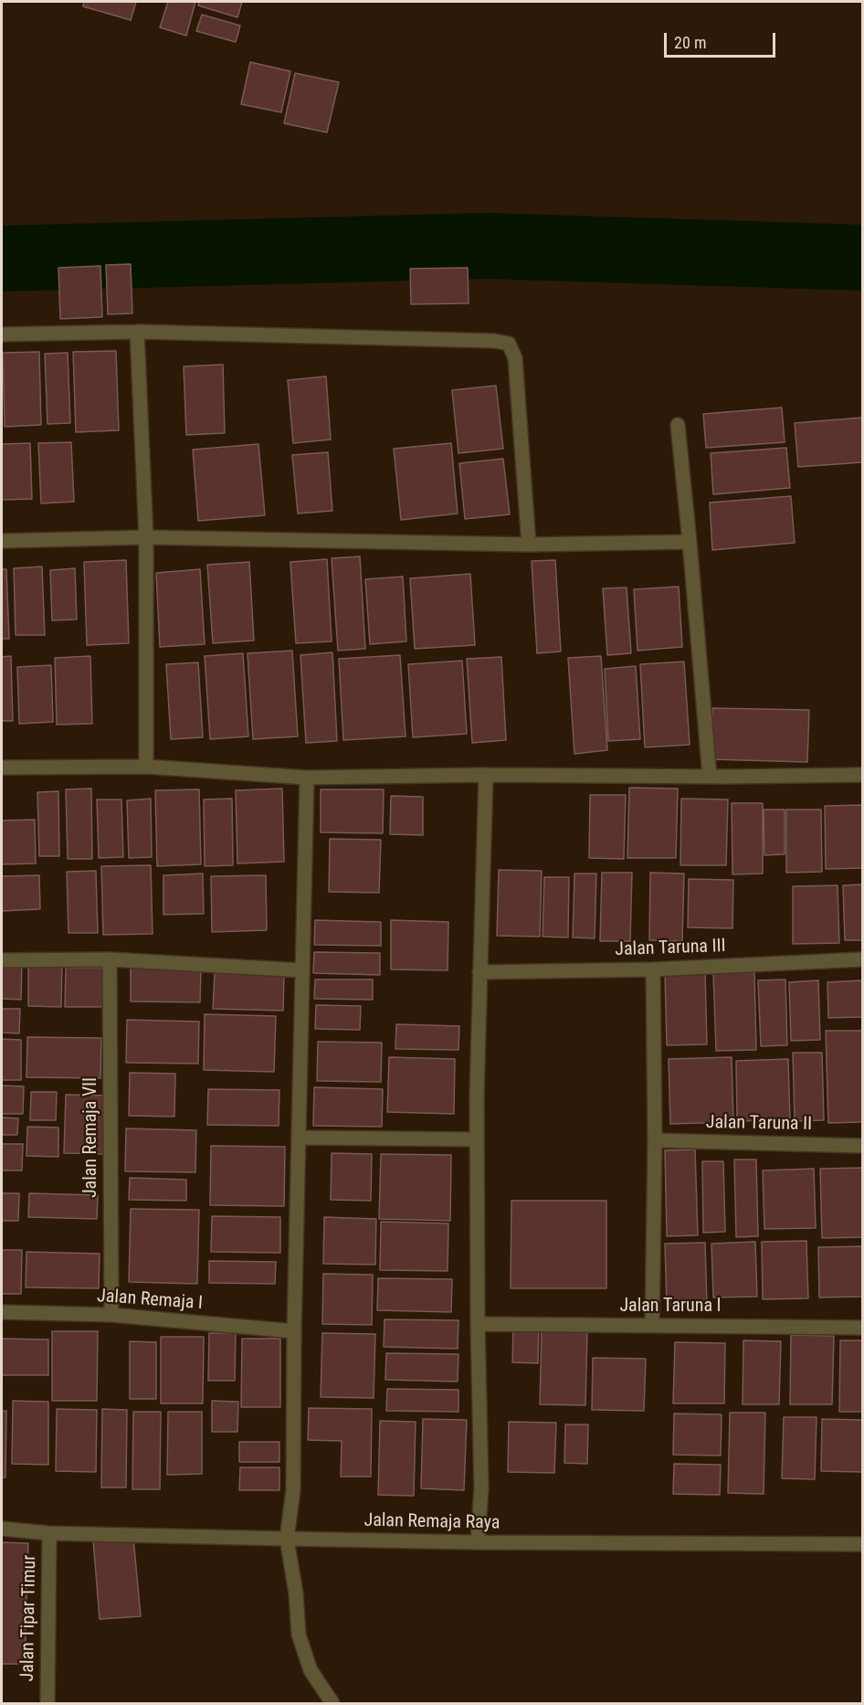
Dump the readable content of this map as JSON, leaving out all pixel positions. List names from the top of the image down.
{
  "streets": {
    "street": [
      "Jalan Taruna III",
      "Jalan Taruna II",
      "Jalan Remaja VII",
      "Jalan Remaja I",
      "Jalan Taruna I",
      "Jalan Remaja Raya",
      "Jalan Tipar Timur"
    ]
  },
  "crossings": [
    ["Jalan Remaja VII", "Jalan Remaja I"],
    ["Jalan Remaja Raya", "Jalan Tipar Timur"]
  ],
  "scale_bar": "20 m"
}
